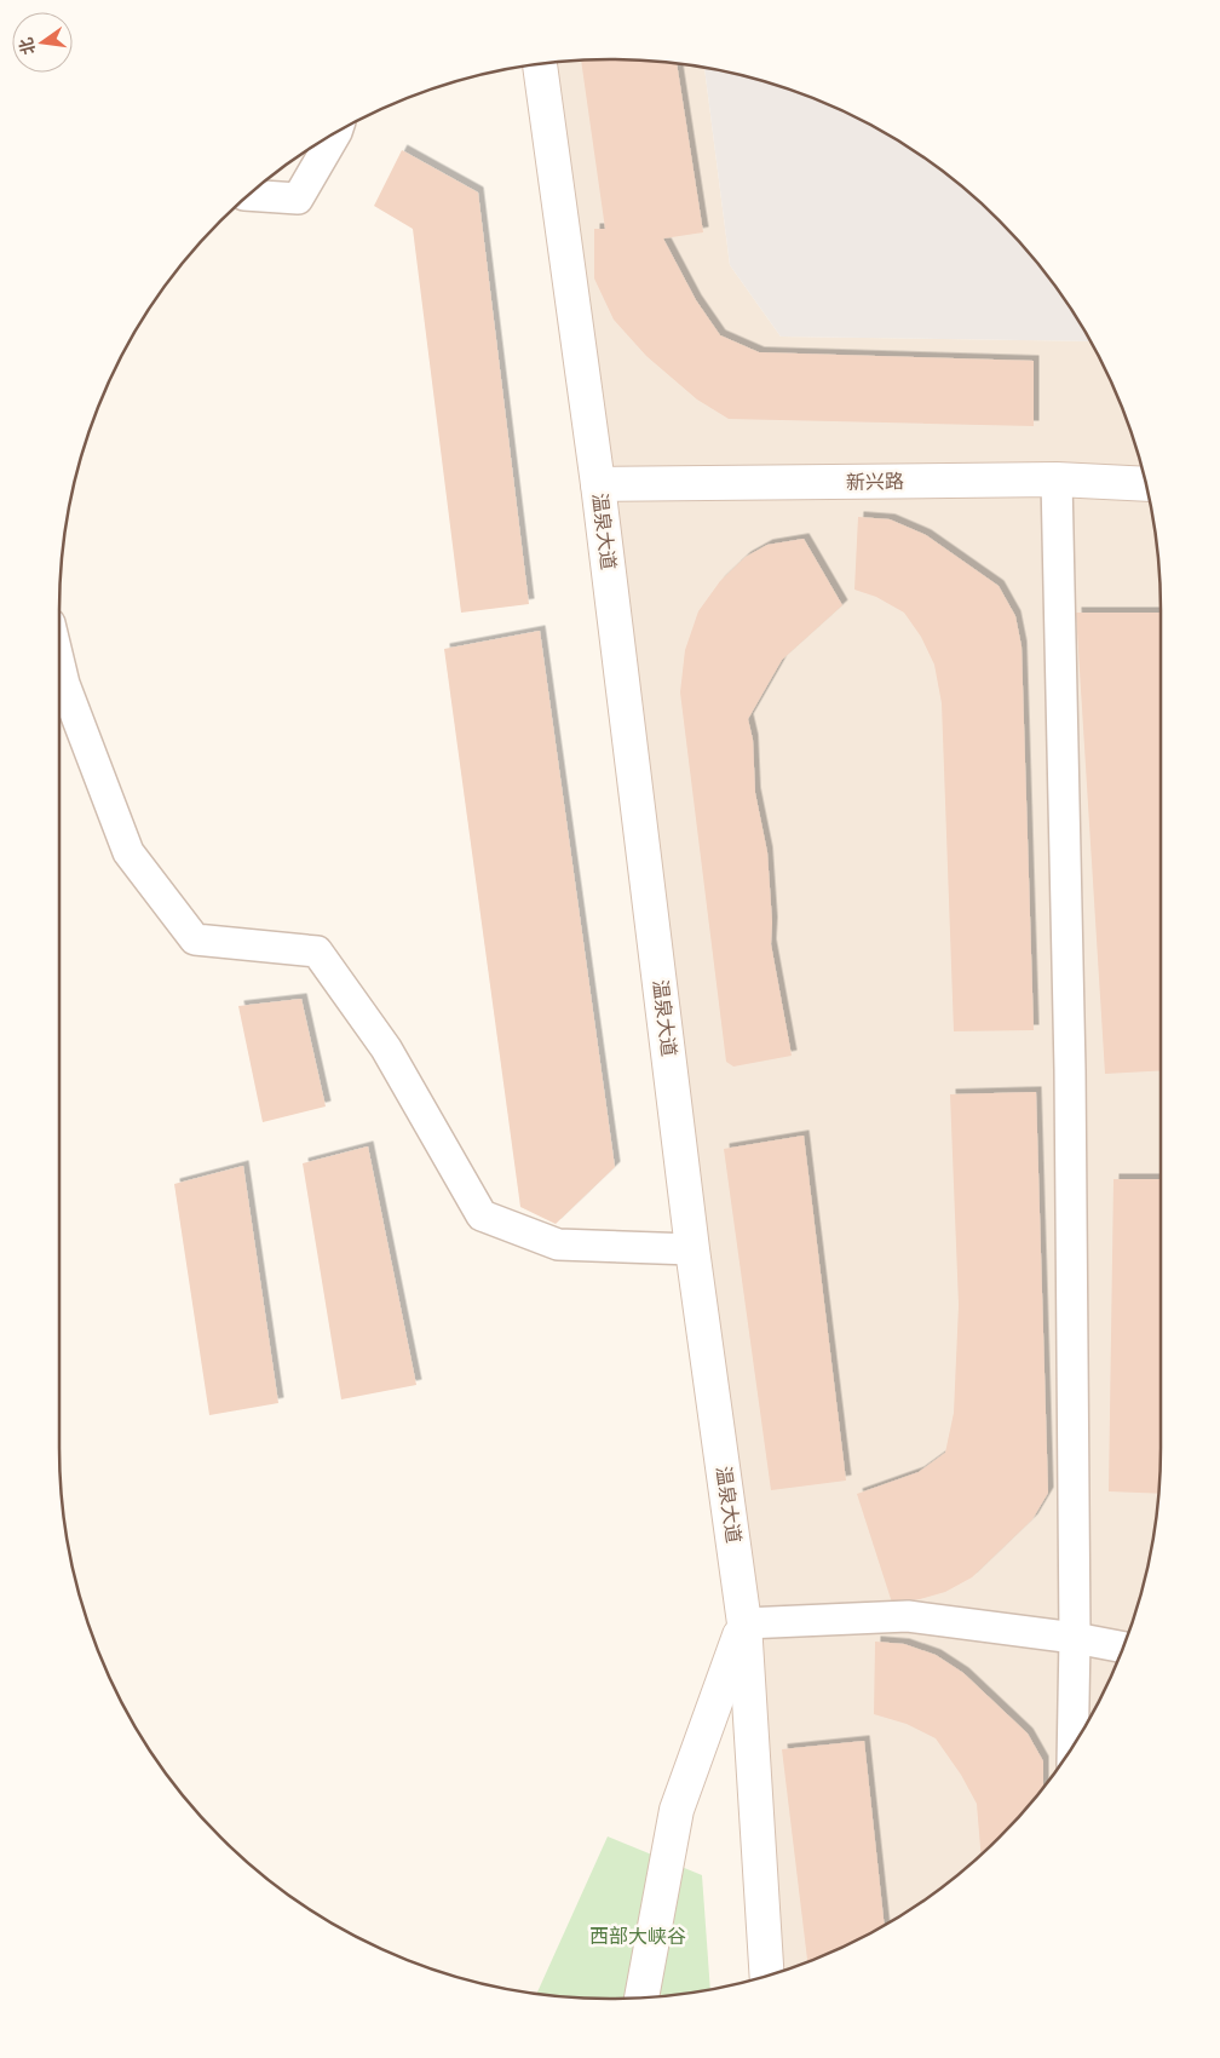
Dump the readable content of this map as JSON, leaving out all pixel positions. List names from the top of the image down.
{
  "streets": {
    "main road": ["新兴路", "温泉大道"]
  },
  "crossings": [
    ["新兴路", "温泉大道"]
  ],
  "parks": ["西部大峡谷"],
  "north": "left"
}
